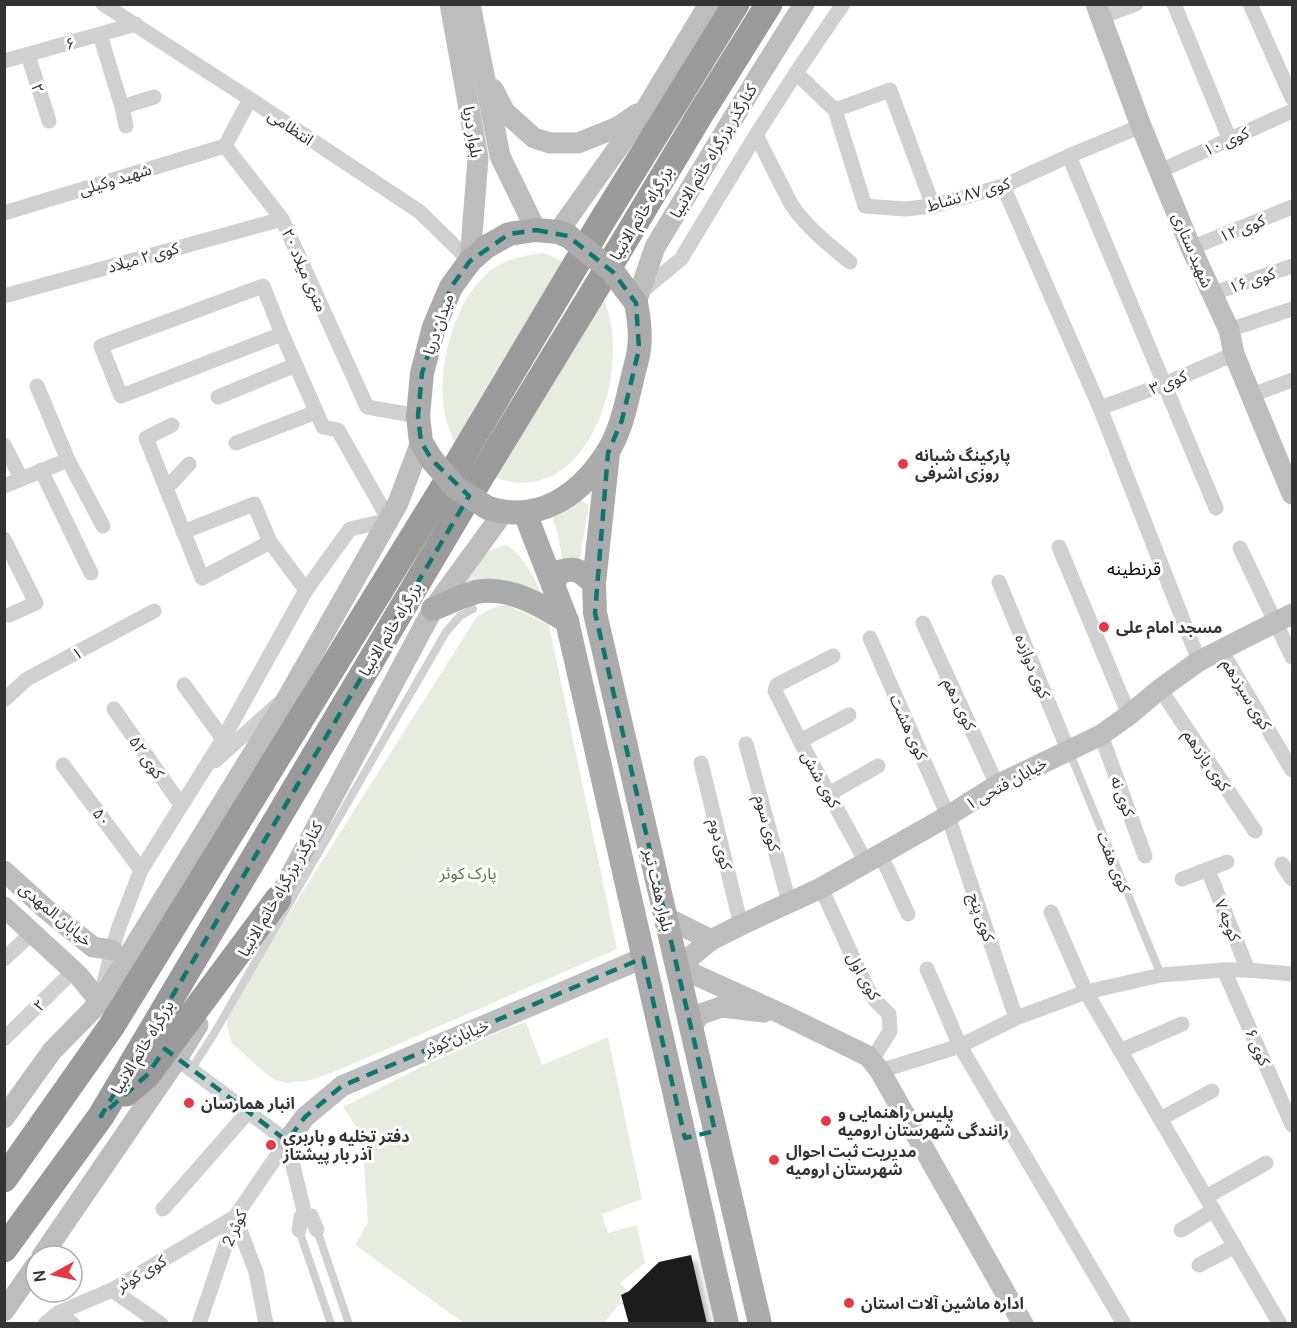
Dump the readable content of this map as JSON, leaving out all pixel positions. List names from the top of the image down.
{
  "streets": {
    "highway": ["بزرگراه خاتم الانبیا"],
    "main road": [
      "بلوار دریا",
      "کنارگذر بزرگراه خاتم الانبیا",
      "شهید ستاری",
      "میدان دریا",
      "خیابان فتحی ۱",
      "بلوار هفت تیر",
      "خیابان المهدی",
      "خیابان کوثر"
    ],
    "street": [
      "۶",
      "۲",
      "انتظامی",
      "کوی ۱۰",
      "شهید وکیلی",
      "کوی ۸۷ نشاط",
      "کوی ۱۲",
      "کوی ۲ میلاد",
      "۲۰ متری میلاد",
      "کوی ۱۶",
      "کوی ۳",
      "۱",
      "کوی دوازده",
      "کوی سیزدهم",
      "کوی دهم",
      "کوی هشت",
      "کوی ۵۲",
      "کوی یازدهم",
      "کوی شش",
      "کوی نه",
      "۵۰",
      "کوی سوم",
      "کوی دوم",
      "کوی پنج",
      "کوچه ۷",
      "کوی اول",
      "کوی ۶",
      "کوثر 2",
      "کوی کوثر"
    ],
    "lane": ["کوی هفت"]
  },
  "crossings": [
    ["۶", "۲"],
    ["۶", "انتظامی"],
    ["۲", "خیابان المهدی"],
    ["انتظامی", "بلوار دریا"],
    ["انتظامی", "میدان دریا"],
    ["بلوار دریا", "میدان دریا"],
    ["کوی ۱۰", "شهید ستاری"],
    ["کنارگذر بزرگراه خاتم الانبیا", "بلوار هفت تیر"],
    ["شهید وکیلی", "۲۰ متری میلاد"],
    ["کوی ۸۷ نشاط", "شهید ستاری"],
    ["کوی ۱۲", "شهید ستاری"],
    ["شهید ستاری", "کوی ۱۶"],
    ["شهید ستاری", "کوی ۳"],
    ["کوی ۲ میلاد", "۲۰ متری میلاد"],
    ["۲۰ متری میلاد", "میدان دریا"],
    ["کوی دوازده", "خیابان فتحی ۱"],
    ["کوی دوازده", "کوی هفت"],
    ["کوی سیزدهم", "خیابان فتحی ۱"],
    ["کوی دهم", "خیابان فتحی ۱"],
    ["کوی هشت", "خیابان فتحی ۱"],
    ["کوی هشت", "کوی پنج"],
    ["کوی یازدهم", "خیابان فتحی ۱"],
    ["کوی شش", "خیابان فتحی ۱"],
    ["خیابان فتحی ۱", "کوی نه"],
    ["خیابان فتحی ۱", "کوی سوم"],
    ["خیابان فتحی ۱", "کوی دوم"],
    ["خیابان فتحی ۱", "کوی هفت"],
    ["خیابان فتحی ۱", "بلوار هفت تیر"],
    ["خیابان فتحی ۱", "کوی پنج"],
    ["خیابان فتحی ۱", "کوی اول"],
    ["بلوار هفت تیر", "خیابان کوثر"],
    ["خیابان کوثر", "کوثر 2"],
    ["کوثر 2", "کوی کوثر"]
  ],
  "districts": ["قرنطینه"],
  "parks": ["پارک کوثر"],
  "places": [
    "پارکینگ شبانه روزی اشرفی",
    "مسجد امام علی",
    "انبار همارسان",
    "پلیس راهنمایی و رانندگی شهرستان ارومیه",
    "دفتر تخلیه و باربری آذر بار پیشتاز",
    "مدیریت ثبت احوال شهرستان ارومیه",
    "اداره ماشین آلات استان"
  ],
  "north": "left"
}
